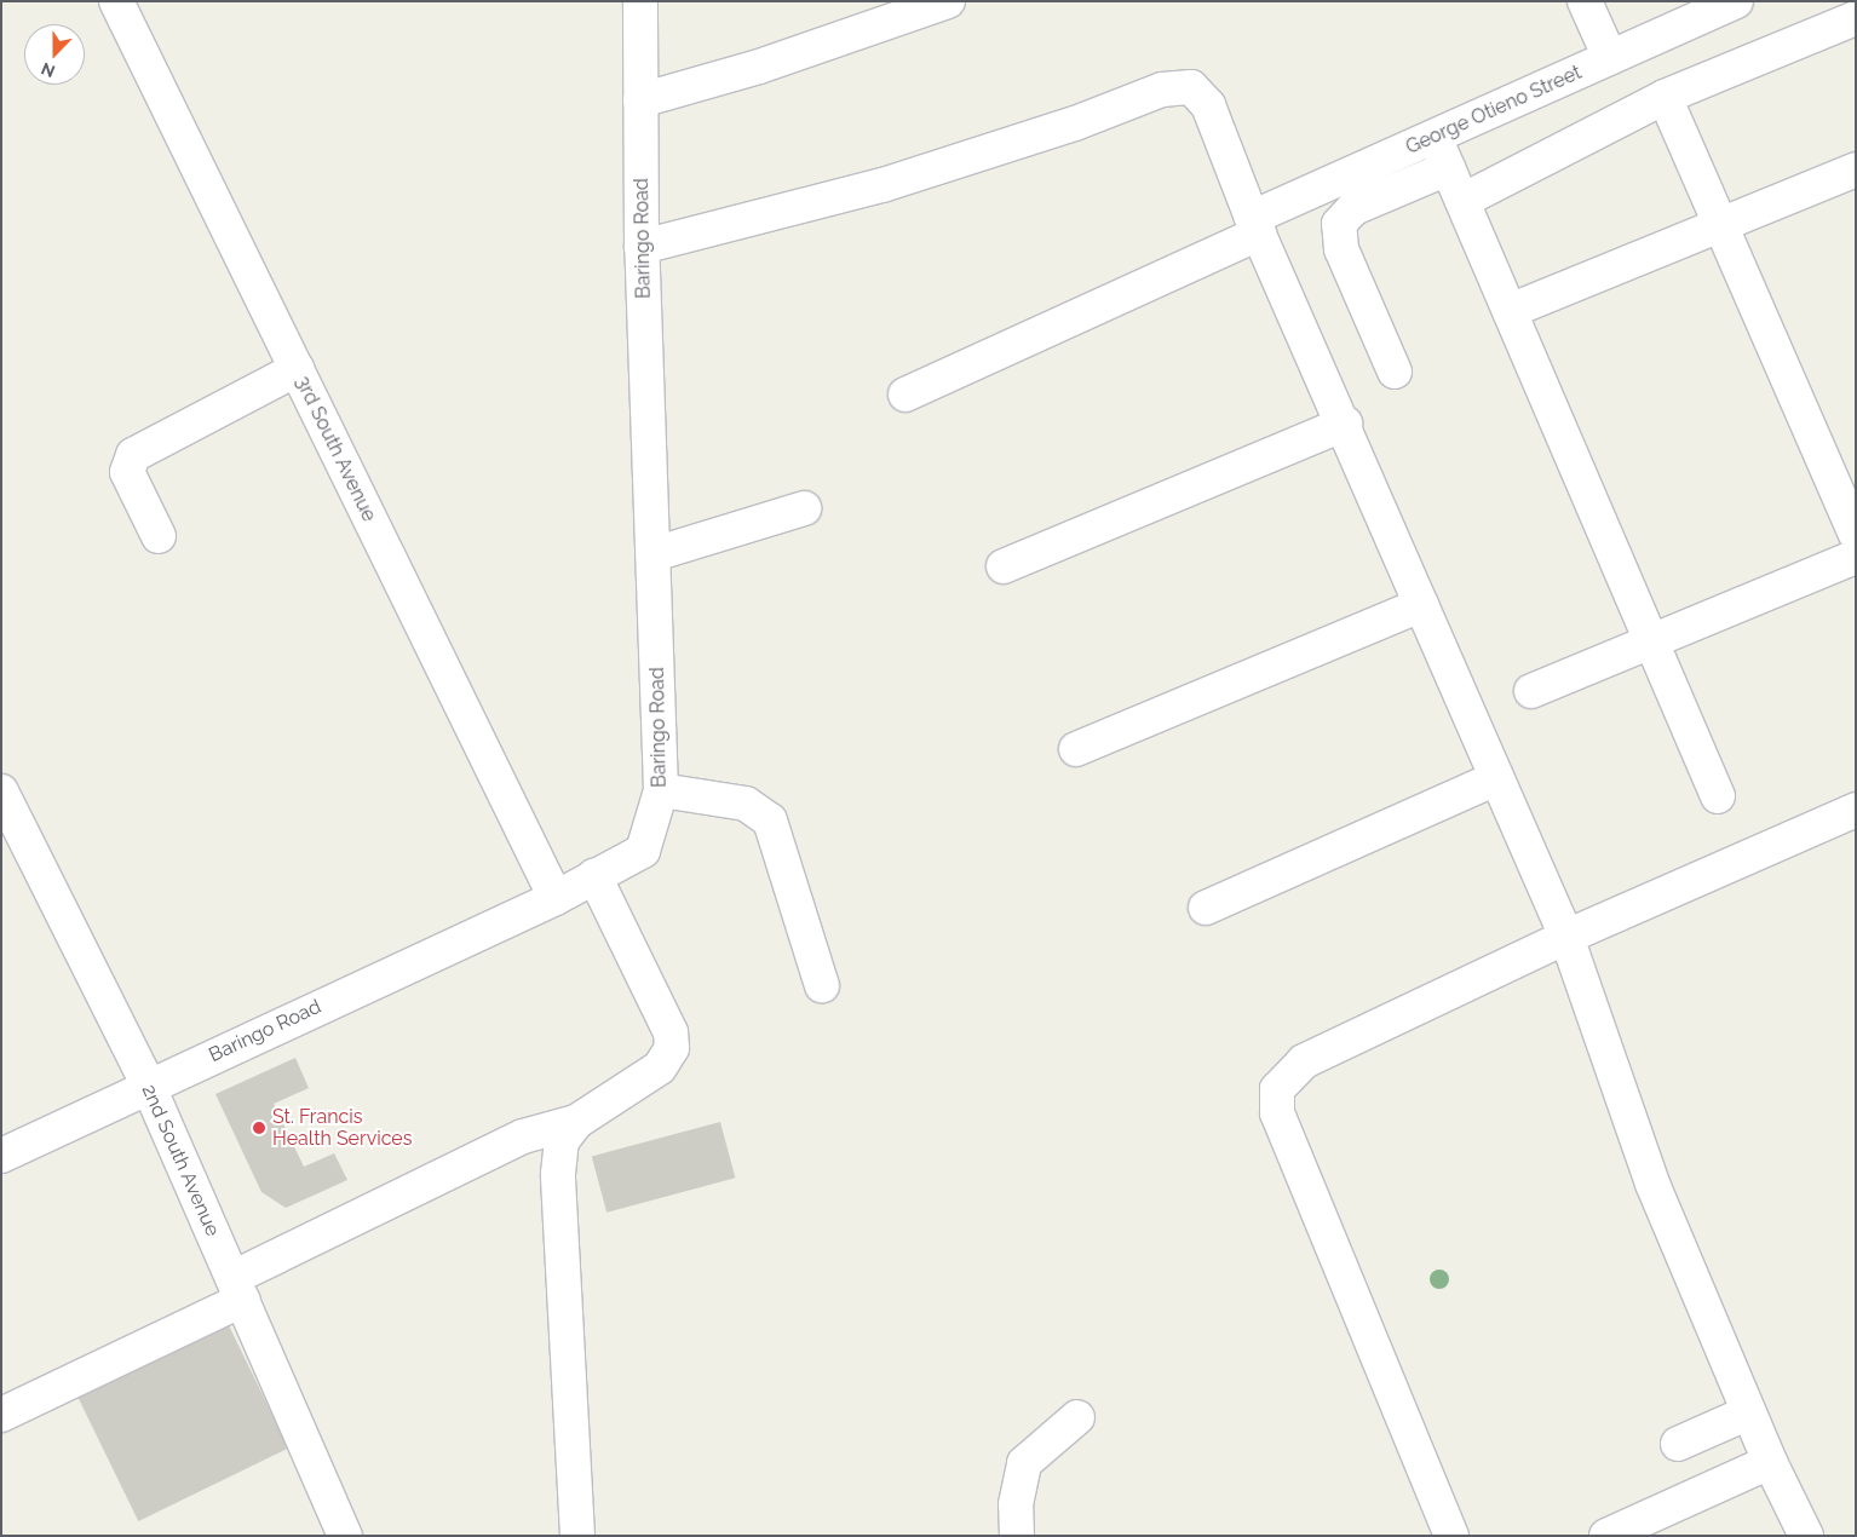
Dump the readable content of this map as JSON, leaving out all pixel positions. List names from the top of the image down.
{
  "streets": {
    "street": [
      "George Otieno Street",
      "Baringo Road",
      "3rd South Avenue",
      "2nd South Avenue"
    ]
  },
  "crossings": [
    ["Baringo Road", "3rd South Avenue"],
    ["Baringo Road", "2nd South Avenue"]
  ],
  "places": ["St. Francis Health Services"],
  "north": "bottom"
}
